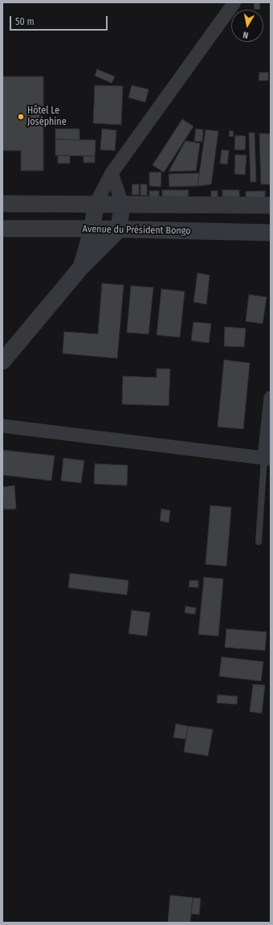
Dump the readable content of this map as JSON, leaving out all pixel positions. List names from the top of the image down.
{
  "streets": {
    "street": ["Avenue du Président Bongo"]
  },
  "places": ["Hôtel Le Joséphine"],
  "scale_bar": "50 m",
  "north": "bottom"
}
